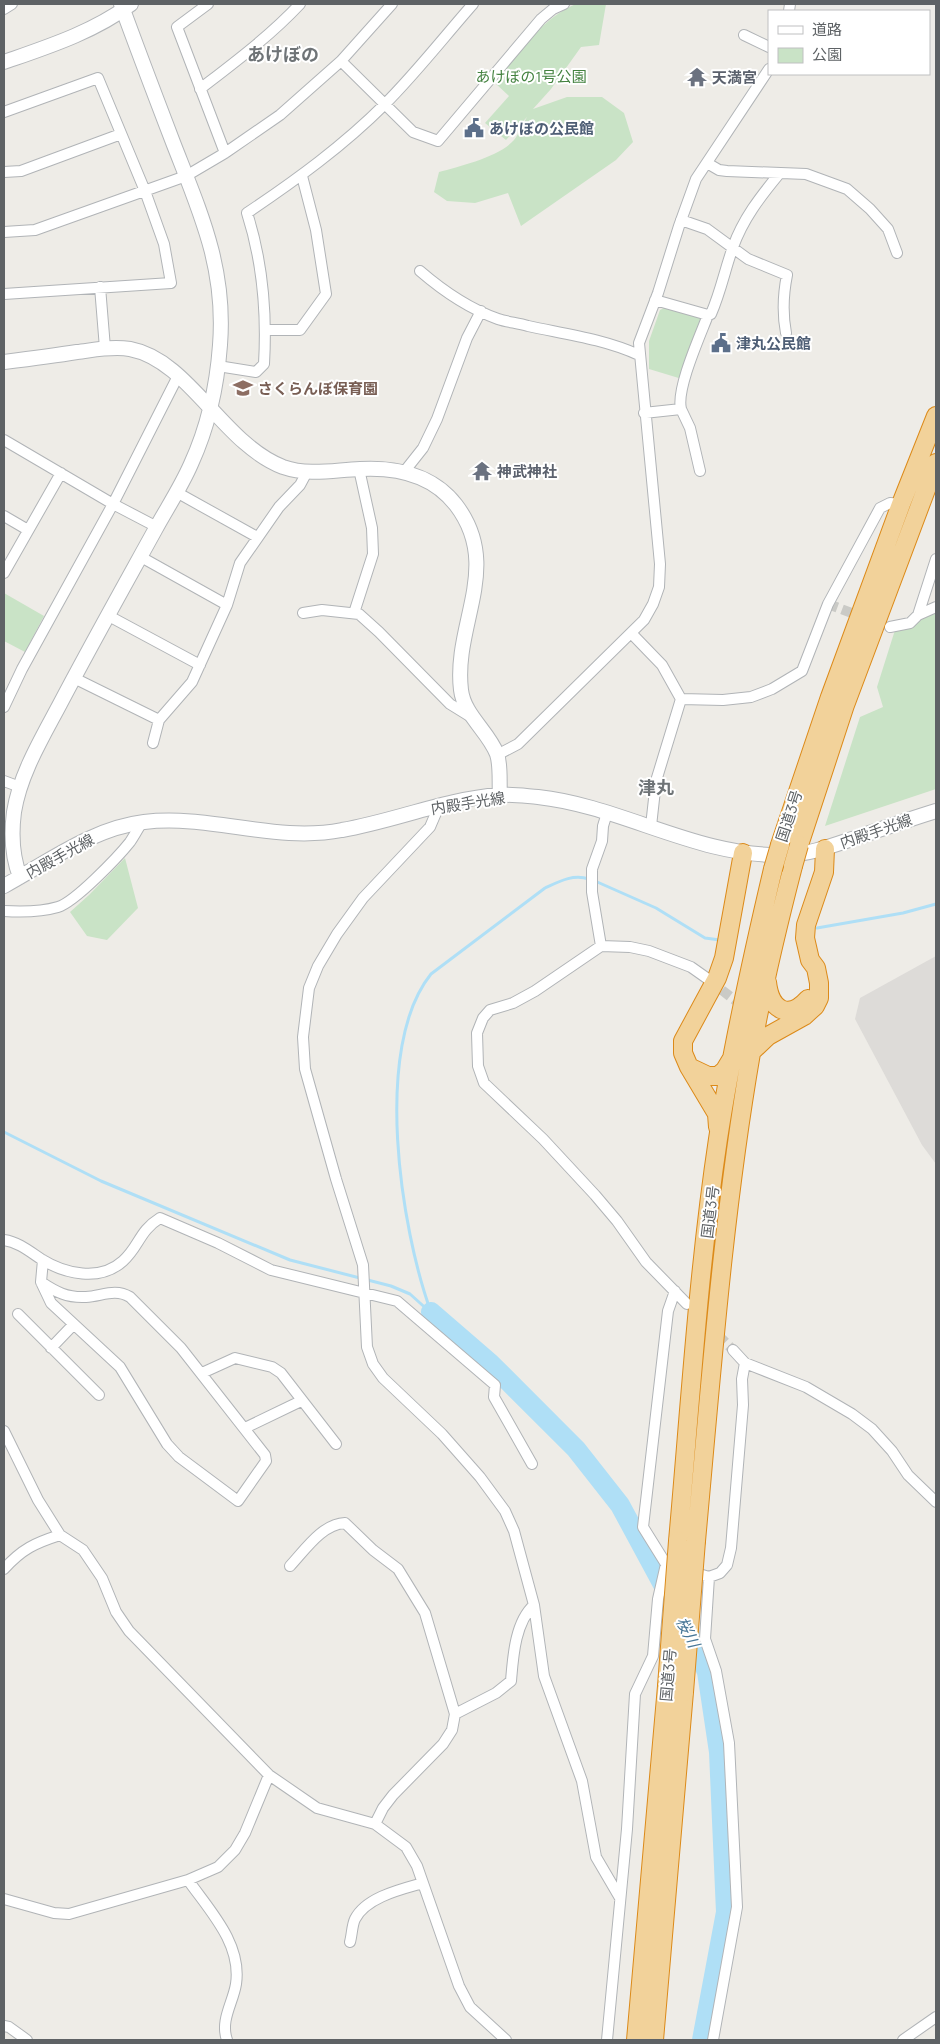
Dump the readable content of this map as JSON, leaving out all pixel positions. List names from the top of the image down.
{
  "streets": {
    "highway": ["国道3号"],
    "street": ["内殿手光線"]
  },
  "districts": ["あけぼの", "津丸"],
  "water": ["桜川"],
  "parks": ["あけぼの1号公園"],
  "places": {
    "temple": ["天満宮", "神武神社"],
    "public building": ["あけぼの公民館", "津丸公民館"],
    "school or university": ["さくらんぼ保育園"]
  },
  "legend": ["道路", "公園"]
}
